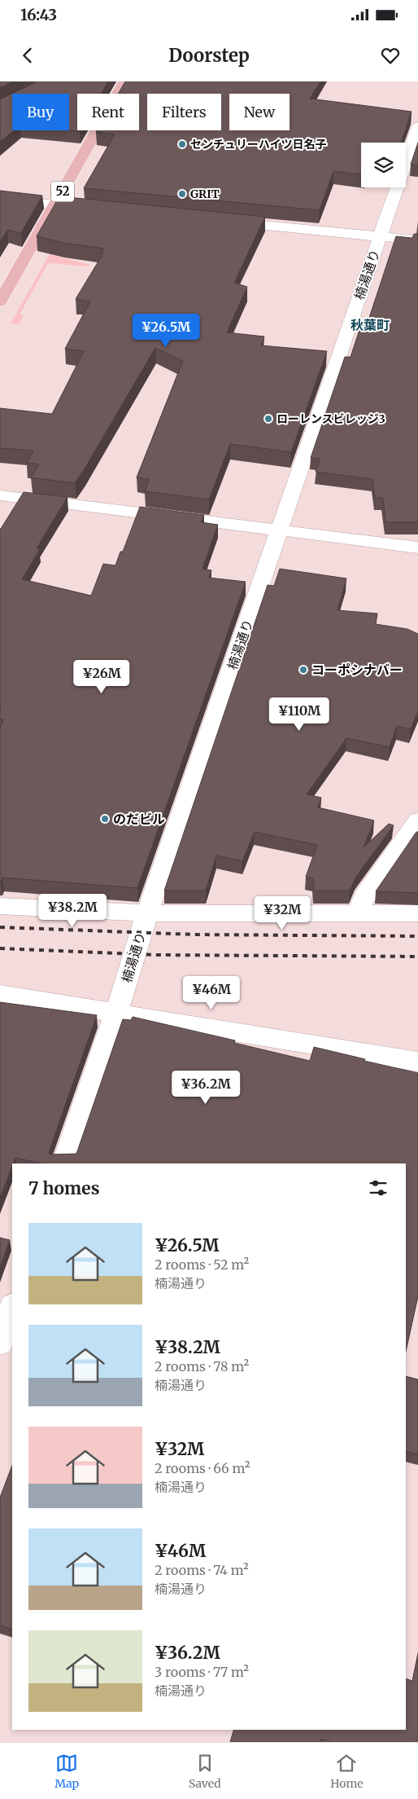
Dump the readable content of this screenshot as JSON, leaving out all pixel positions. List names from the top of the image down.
{
  "streets": {
    "main road": ["52"],
    "street": ["楠湯通り"]
  },
  "districts": ["秋葉町"],
  "places": [
    "センチュリーハイツ日名子",
    "GRIT",
    "ローレンスビレッジ3",
    "コーポシナバー",
    "のだビル"
  ],
  "page": {
    "status": "16:43",
    "header": "Doorstep",
    "chip": [
      "Buy",
      "Rent",
      "Filters",
      "New"
    ],
    "price": [
      "¥26.5M",
      "¥26M",
      "¥110M",
      "¥38.2M",
      "¥32M",
      "¥46M",
      "¥36.2M"
    ],
    "heading": "7 homes",
    "list": [
      {
        "name": "¥26.5M",
        "note": "2 rooms · 52 m² · 楠湯通り"
      },
      {
        "name": "¥38.2M",
        "note": "2 rooms · 78 m² · 楠湯通り"
      },
      {
        "name": "¥32M",
        "note": "2 rooms · 66 m² · 楠湯通り"
      },
      {
        "name": "¥46M",
        "note": "2 rooms · 74 m² · 楠湯通り"
      },
      {
        "name": "¥36.2M",
        "note": "3 rooms · 77 m² · 楠湯通り"
      }
    ],
    "tabs": ["Map", "Saved", "Home"]
  }
}
